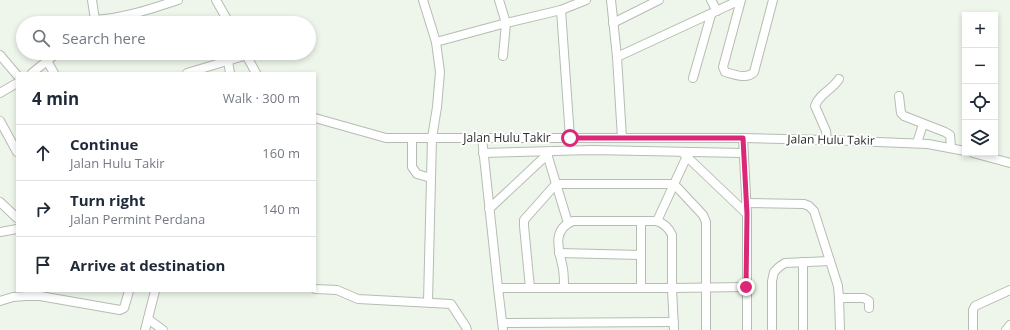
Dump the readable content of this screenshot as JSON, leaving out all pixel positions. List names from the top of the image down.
{
  "streets": {
    "street": ["Jalan Hulu Takir"]
  },
  "page": {
    "map_buttons": ["+", "−"],
    "search": "Search here",
    "heading": ["4 min", "Walk · 300 m"],
    "list": [
      ["Continue", "Jalan Hulu Takir", "160 m"],
      ["Turn right", "Jalan Permint Perdana", "140 m"],
      "Arrive at destination"
    ]
  }
}
